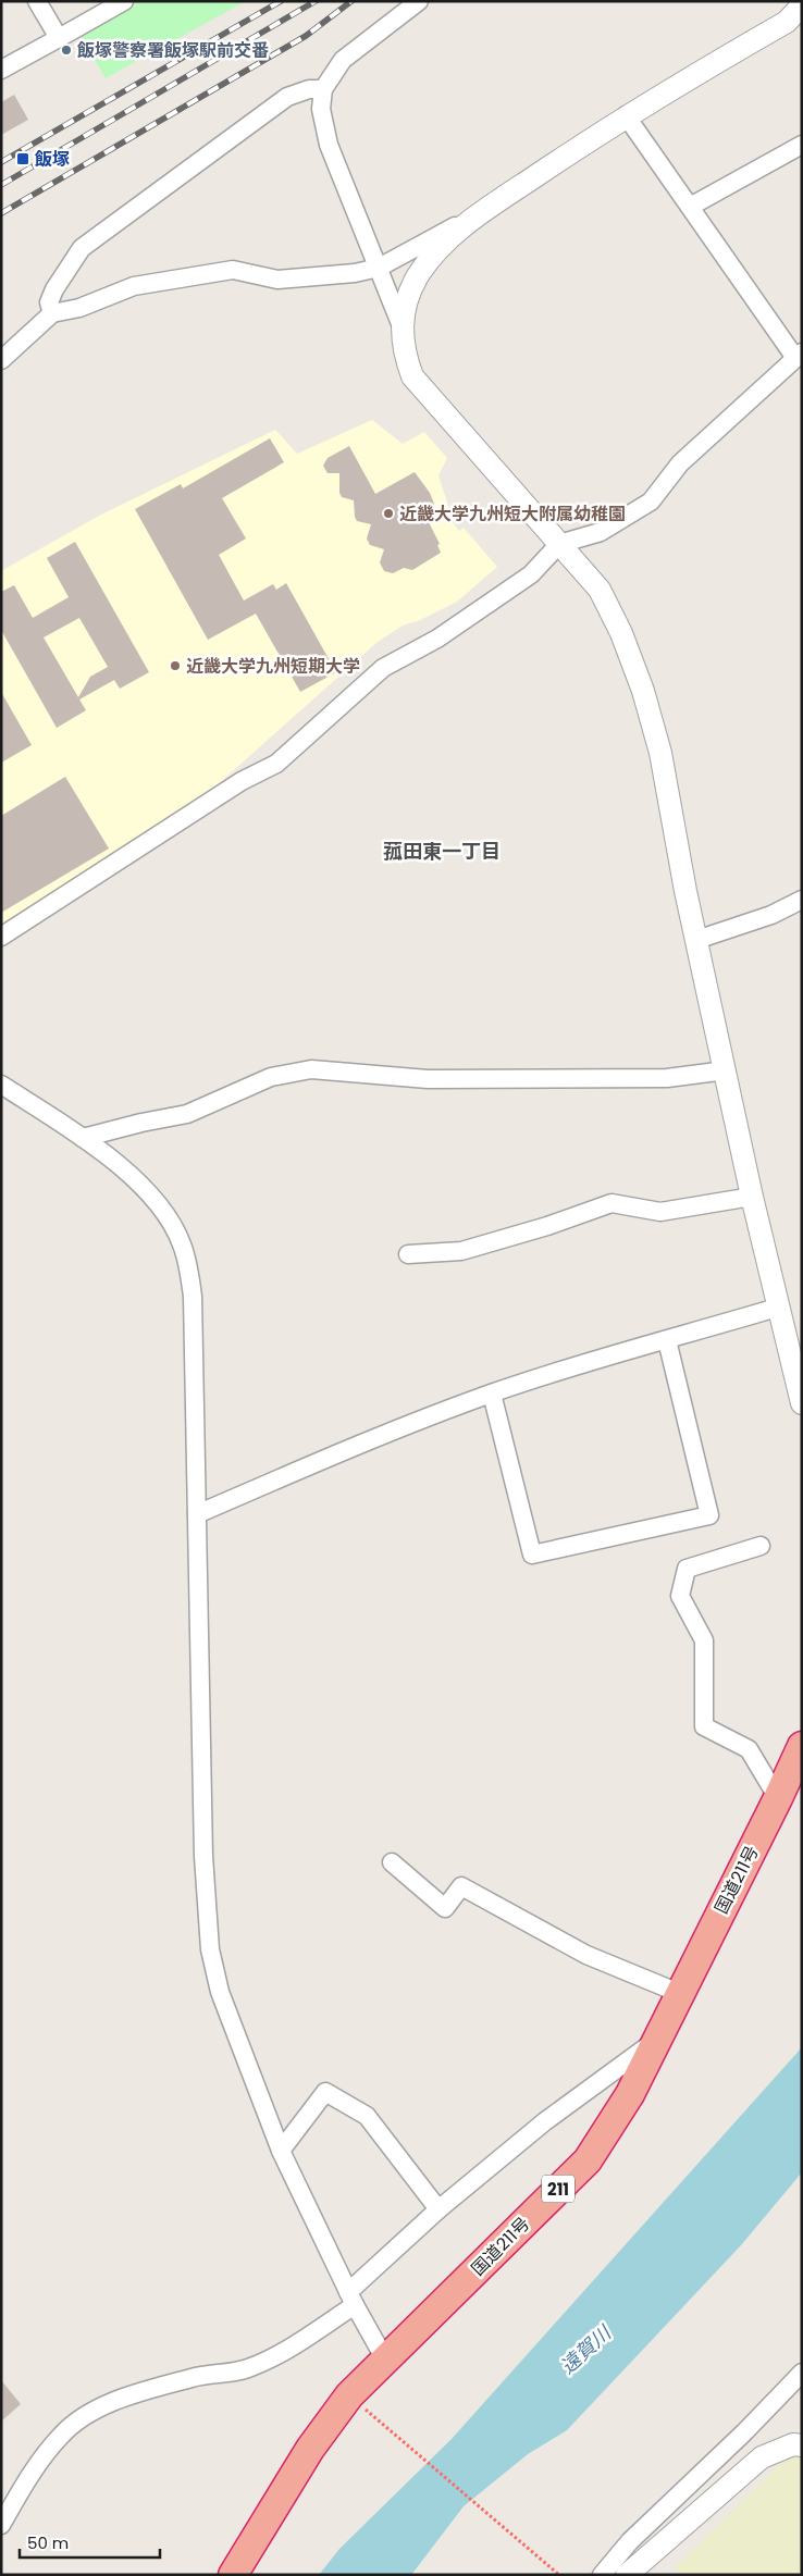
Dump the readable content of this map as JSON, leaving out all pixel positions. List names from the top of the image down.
{
  "streets": {
    "highway": ["国道211号", "211"]
  },
  "districts": ["菰田東一丁目"],
  "water": ["遠賀川"],
  "places": {
    "other": ["飯塚警察署飯塚駅前交番", "近畿大学九州短大附属幼稚園", "近畿大学九州短期大学"],
    "transit": ["飯塚"]
  },
  "scale_bar": "50 m"
}
